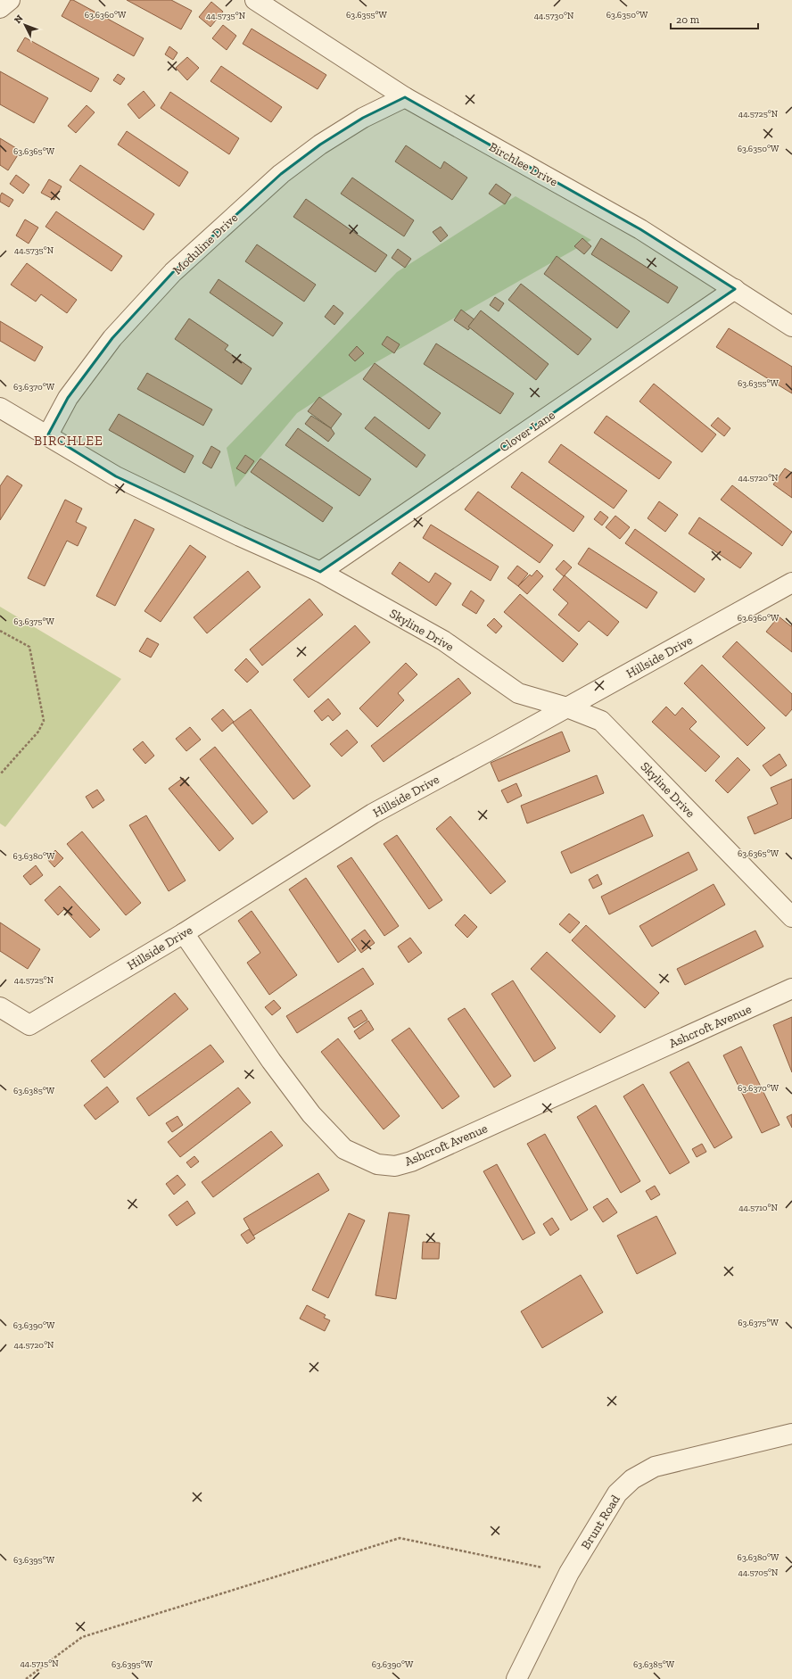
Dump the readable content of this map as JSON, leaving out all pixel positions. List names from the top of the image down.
{
  "streets": {
    "street": [
      "Birchlee Drive",
      "Moduline Drive",
      "Clover Lane",
      "Skyline Drive",
      "Hillside Drive",
      "Ashcroft Avenue",
      "Brunt Road"
    ]
  },
  "crossings": [
    ["Birchlee Drive", "Moduline Drive"],
    ["Birchlee Drive", "Clover Lane"],
    ["Moduline Drive", "Skyline Drive"],
    ["Clover Lane", "Skyline Drive"],
    ["Skyline Drive", "Hillside Drive"],
    ["Hillside Drive", "Ashcroft Avenue"]
  ],
  "districts": ["BIRCHLEE"],
  "scale_bar": "20 m",
  "north": "top left",
  "coordinates": [
    "63.6360°W",
    "63.6355°W",
    "63.6350°W",
    "44.5735°N",
    "44.5730°N",
    "44.5725°N",
    "63.6365°W",
    "63.6370°W",
    "44.5720°N",
    "63.6375°W",
    "63.6380°W",
    "63.6385°W",
    "44.5710°N",
    "63.6390°W",
    "63.6395°W",
    "44.5705°N",
    "44.5715°N"
  ]
}
